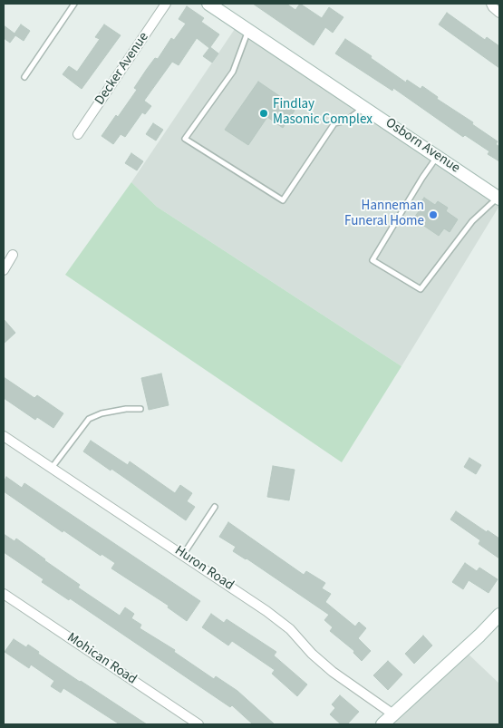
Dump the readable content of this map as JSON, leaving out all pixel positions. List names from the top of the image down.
{
  "streets": {
    "main road": ["Osborn Avenue"],
    "street": ["Decker Avenue", "Huron Road", "Mohican Road"]
  },
  "places": ["Findlay Masonic Complex", "Hanneman Funeral Home"]
}
